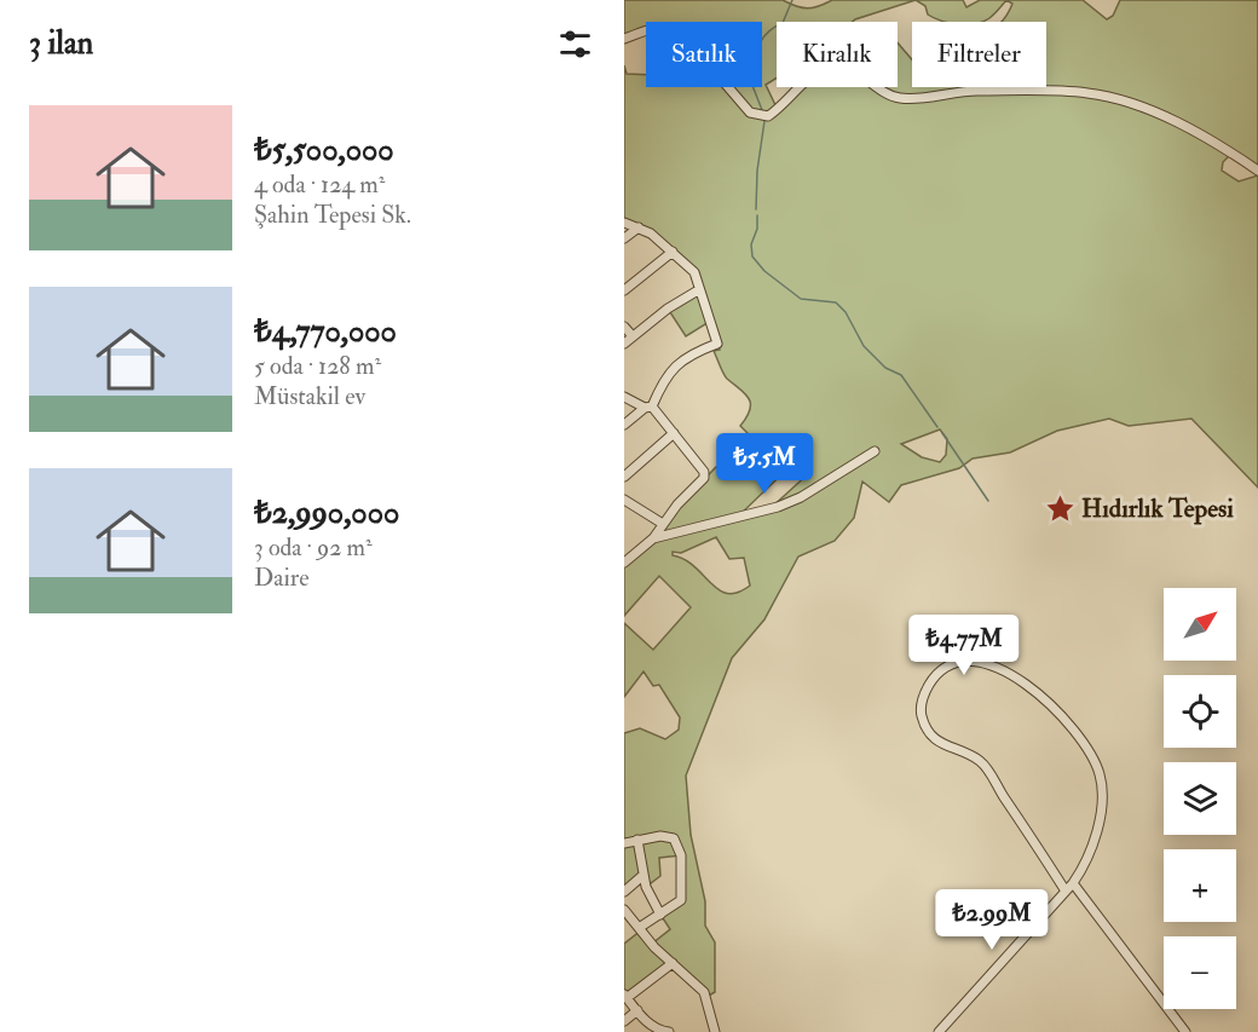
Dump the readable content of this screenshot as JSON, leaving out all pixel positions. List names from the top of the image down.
{
  "places": {
    "place": ["Hıdırlık Tepesi"]
  },
  "north": "top right",
  "page": {
    "heading": "3 ilan",
    "chip": ["Satılık", "Kiralık", "Filtreler"],
    "list": [
      {
        "name": "₺5,500,000",
        "note": "4 oda · 124 m² · Şahin Tepesi Sk."
      },
      {
        "name": "₺4,770,000",
        "note": "5 oda · 128 m² · Müstakil ev"
      },
      {
        "name": "₺2,990,000",
        "note": "3 oda · 92 m² · Daire"
      }
    ],
    "price": ["₺5.5M", "₺4.77M", "₺2.99M"],
    "map_buttons": ["+", "−"]
  }
}
